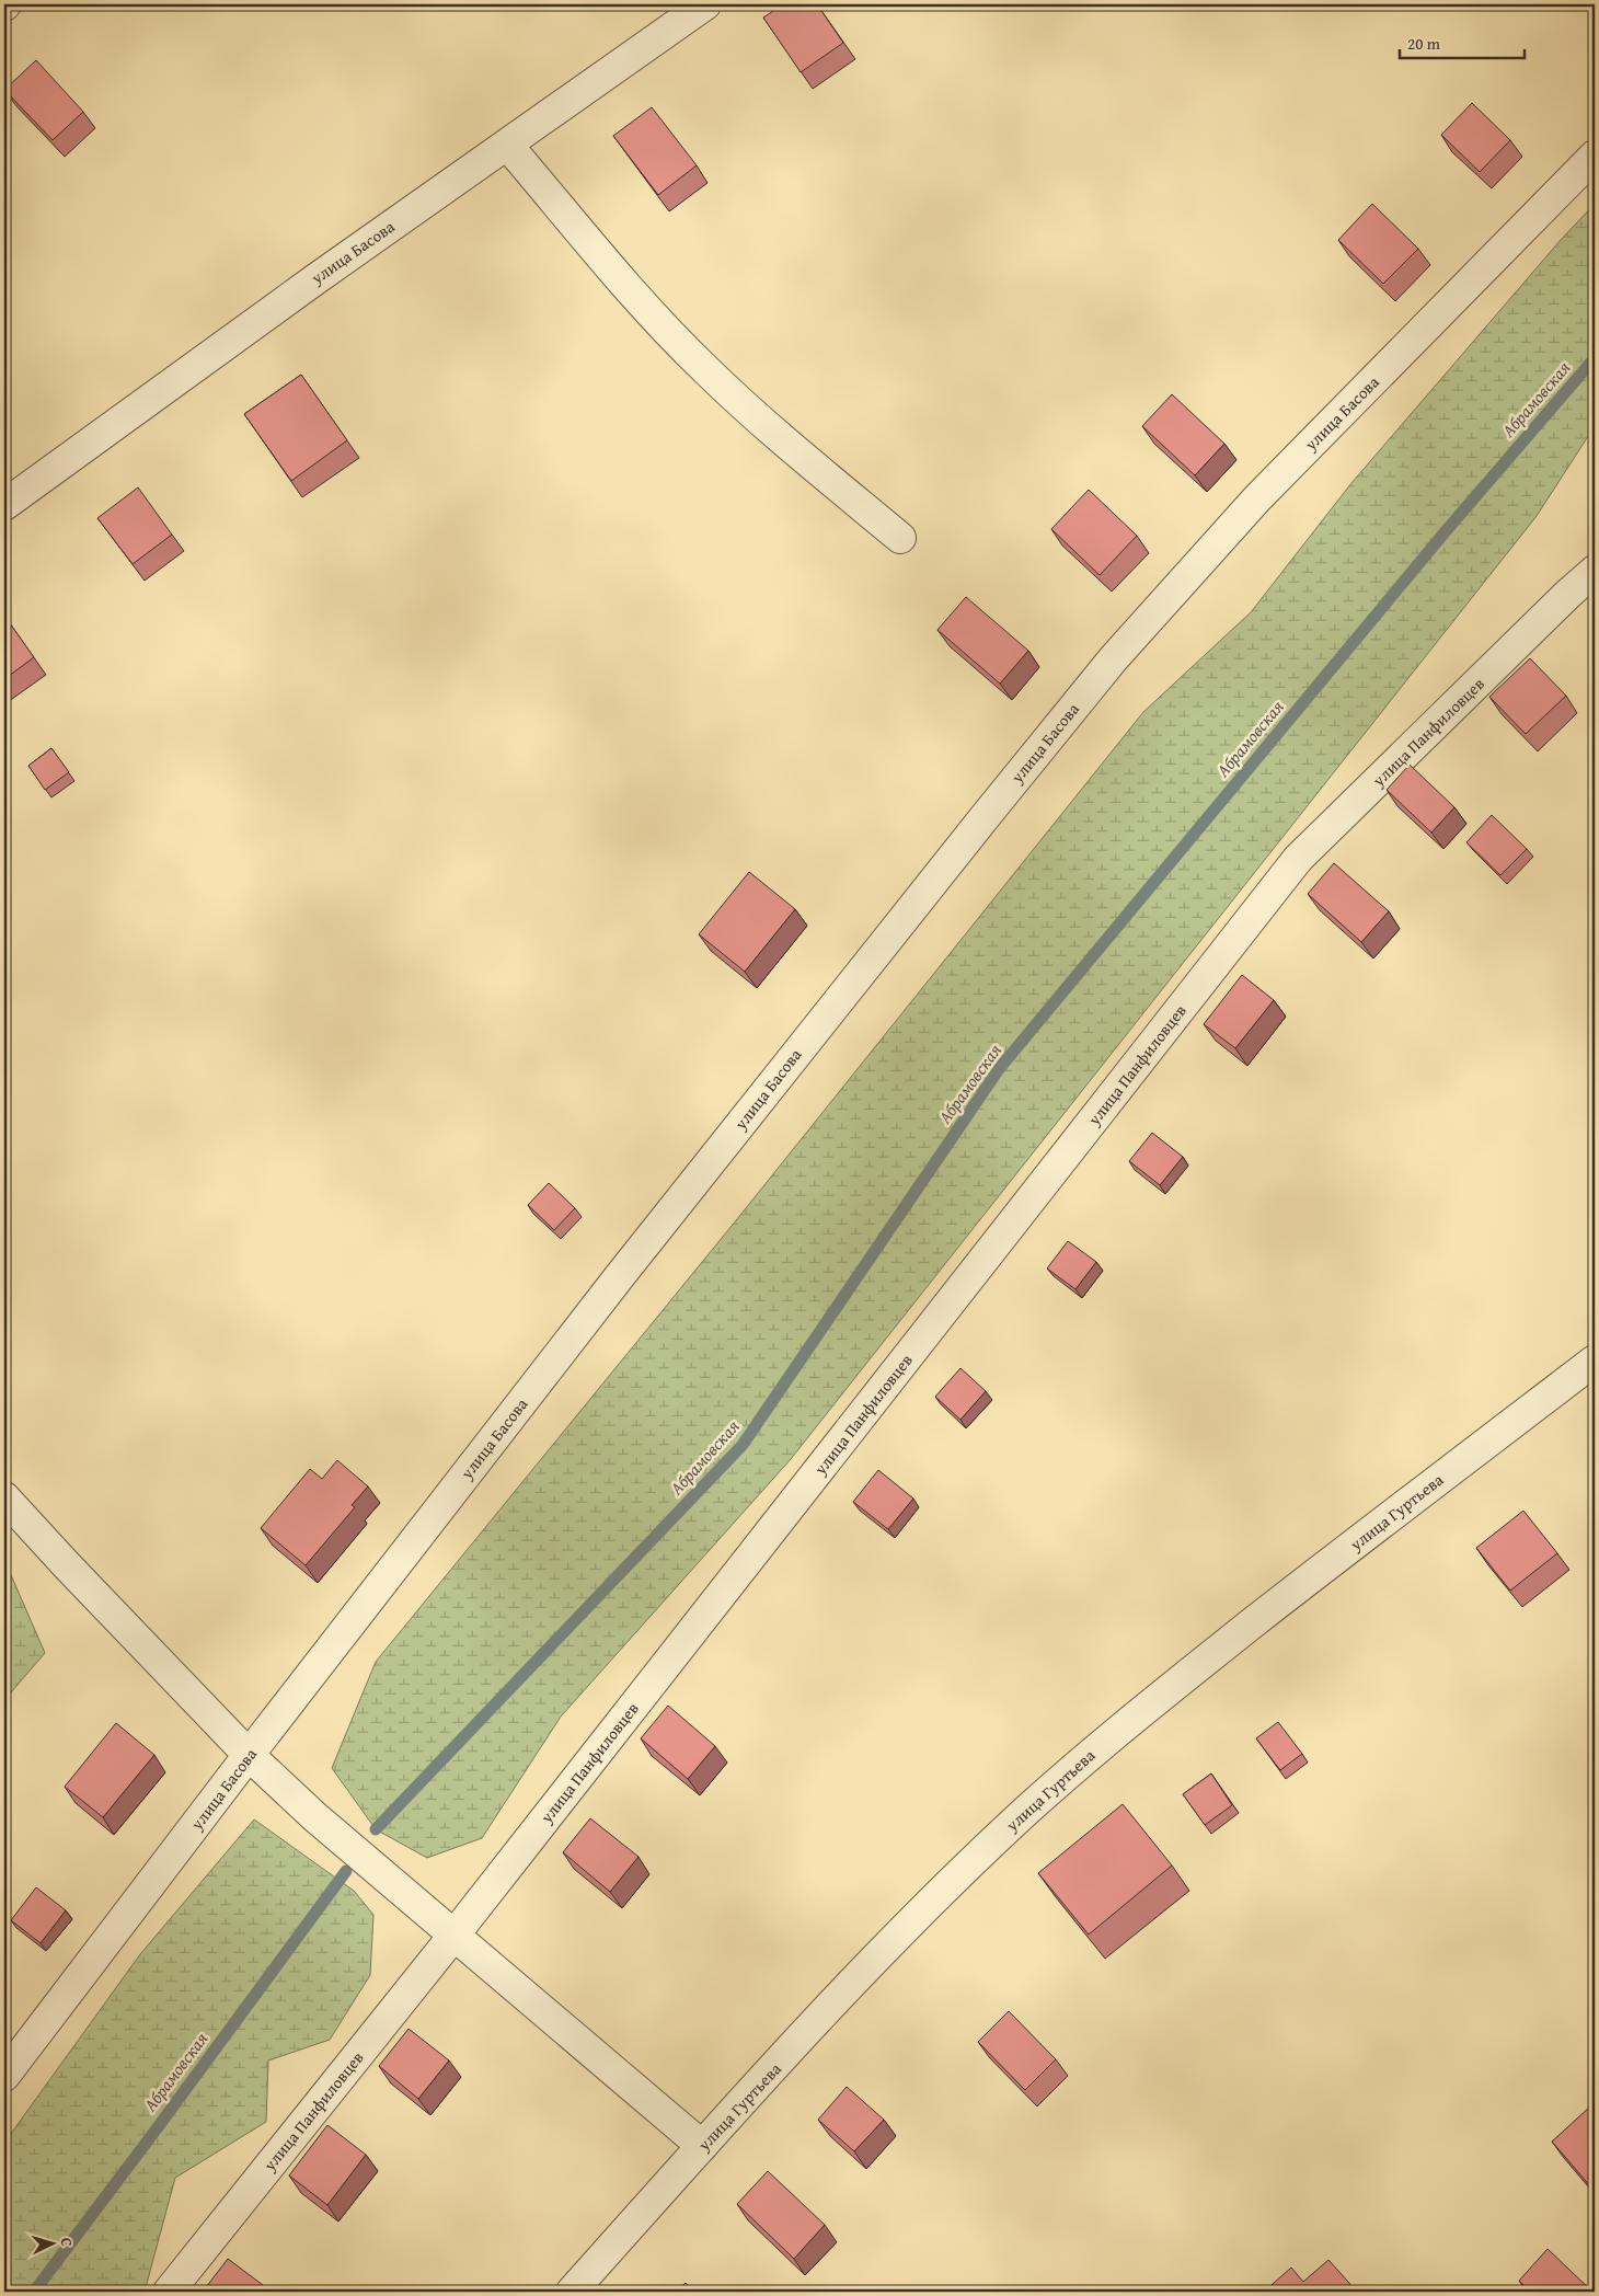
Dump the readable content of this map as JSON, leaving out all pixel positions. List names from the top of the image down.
{
  "streets": {
    "street": ["улица Басова", "улица Панфиловцев", "улица Гуртьева"]
  },
  "water": ["Абрамовская"],
  "scale_bar": "20 m",
  "north": "right"
}
